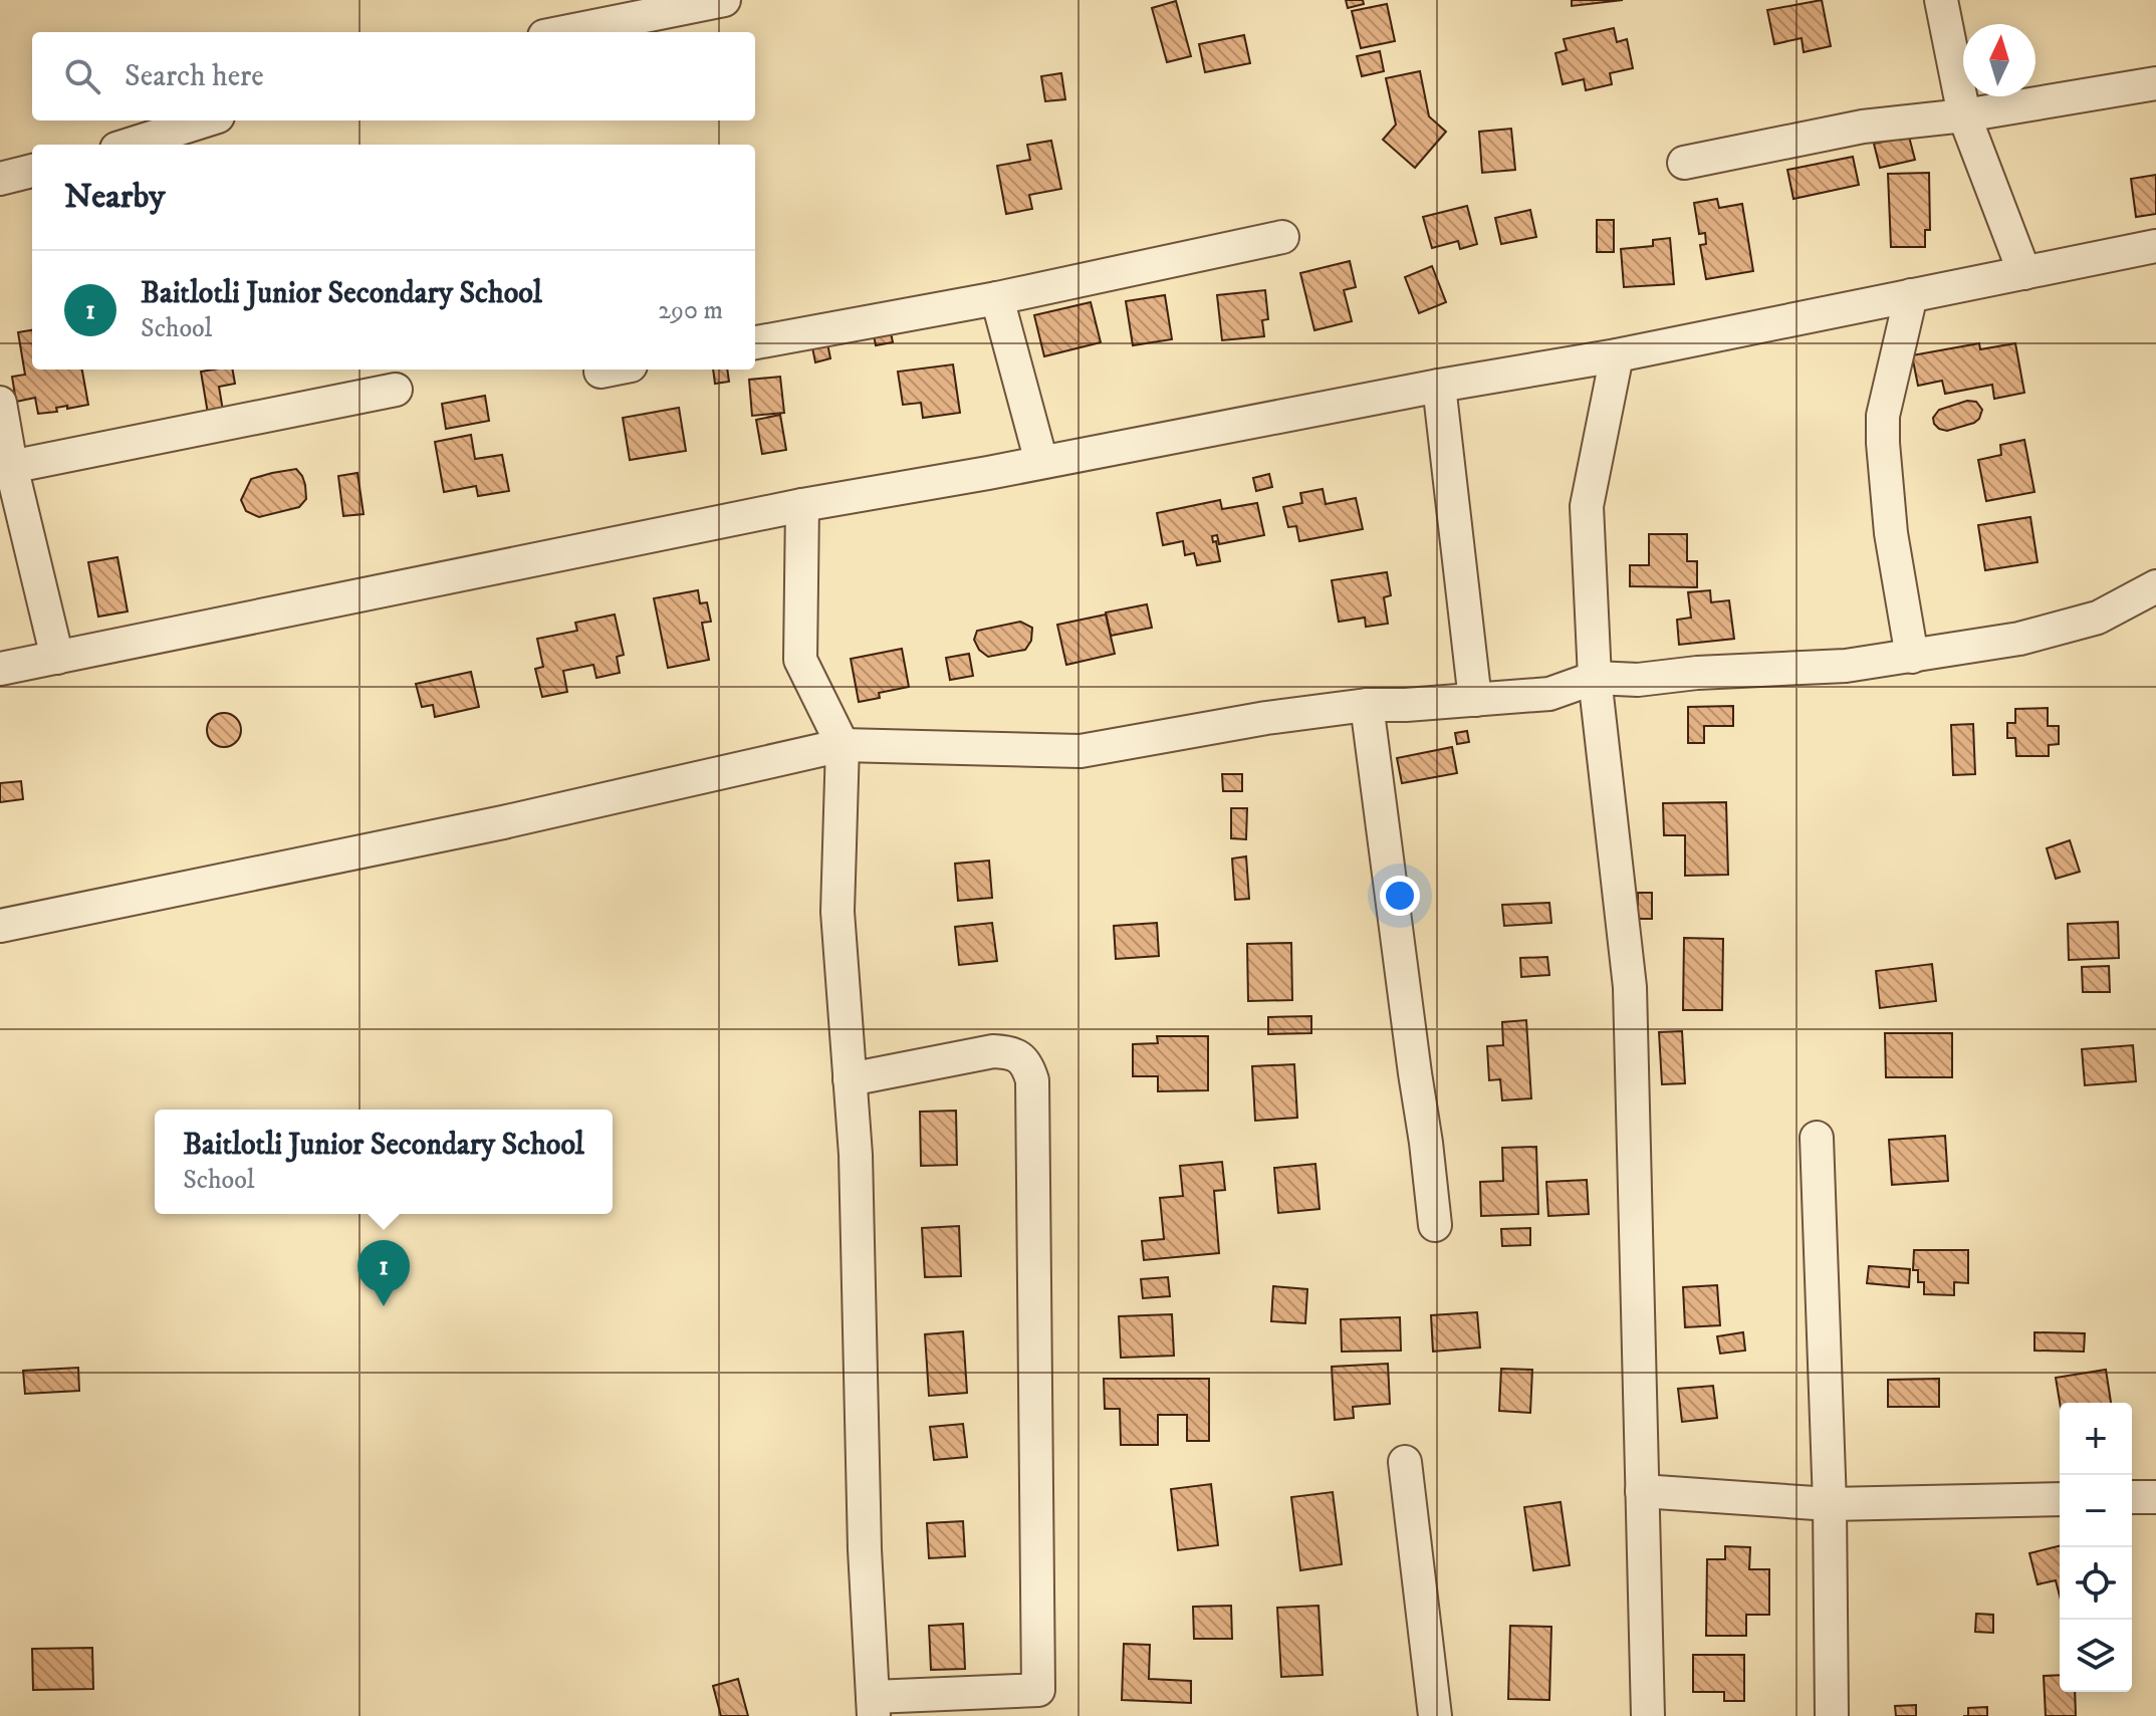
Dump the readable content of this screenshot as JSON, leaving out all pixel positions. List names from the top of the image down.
{
  "north": "top",
  "page": {
    "search": "Search here",
    "heading": "Nearby",
    "list": [
      {
        "mark": "1",
        "name": "Baitlotli Junior Secondary School",
        "note": "School",
        "value": "290 m"
      }
    ],
    "popup": ["Baitlotli Junior Secondary School", "School"],
    "pins": "1",
    "map_buttons": ["+", "−"]
  }
}
